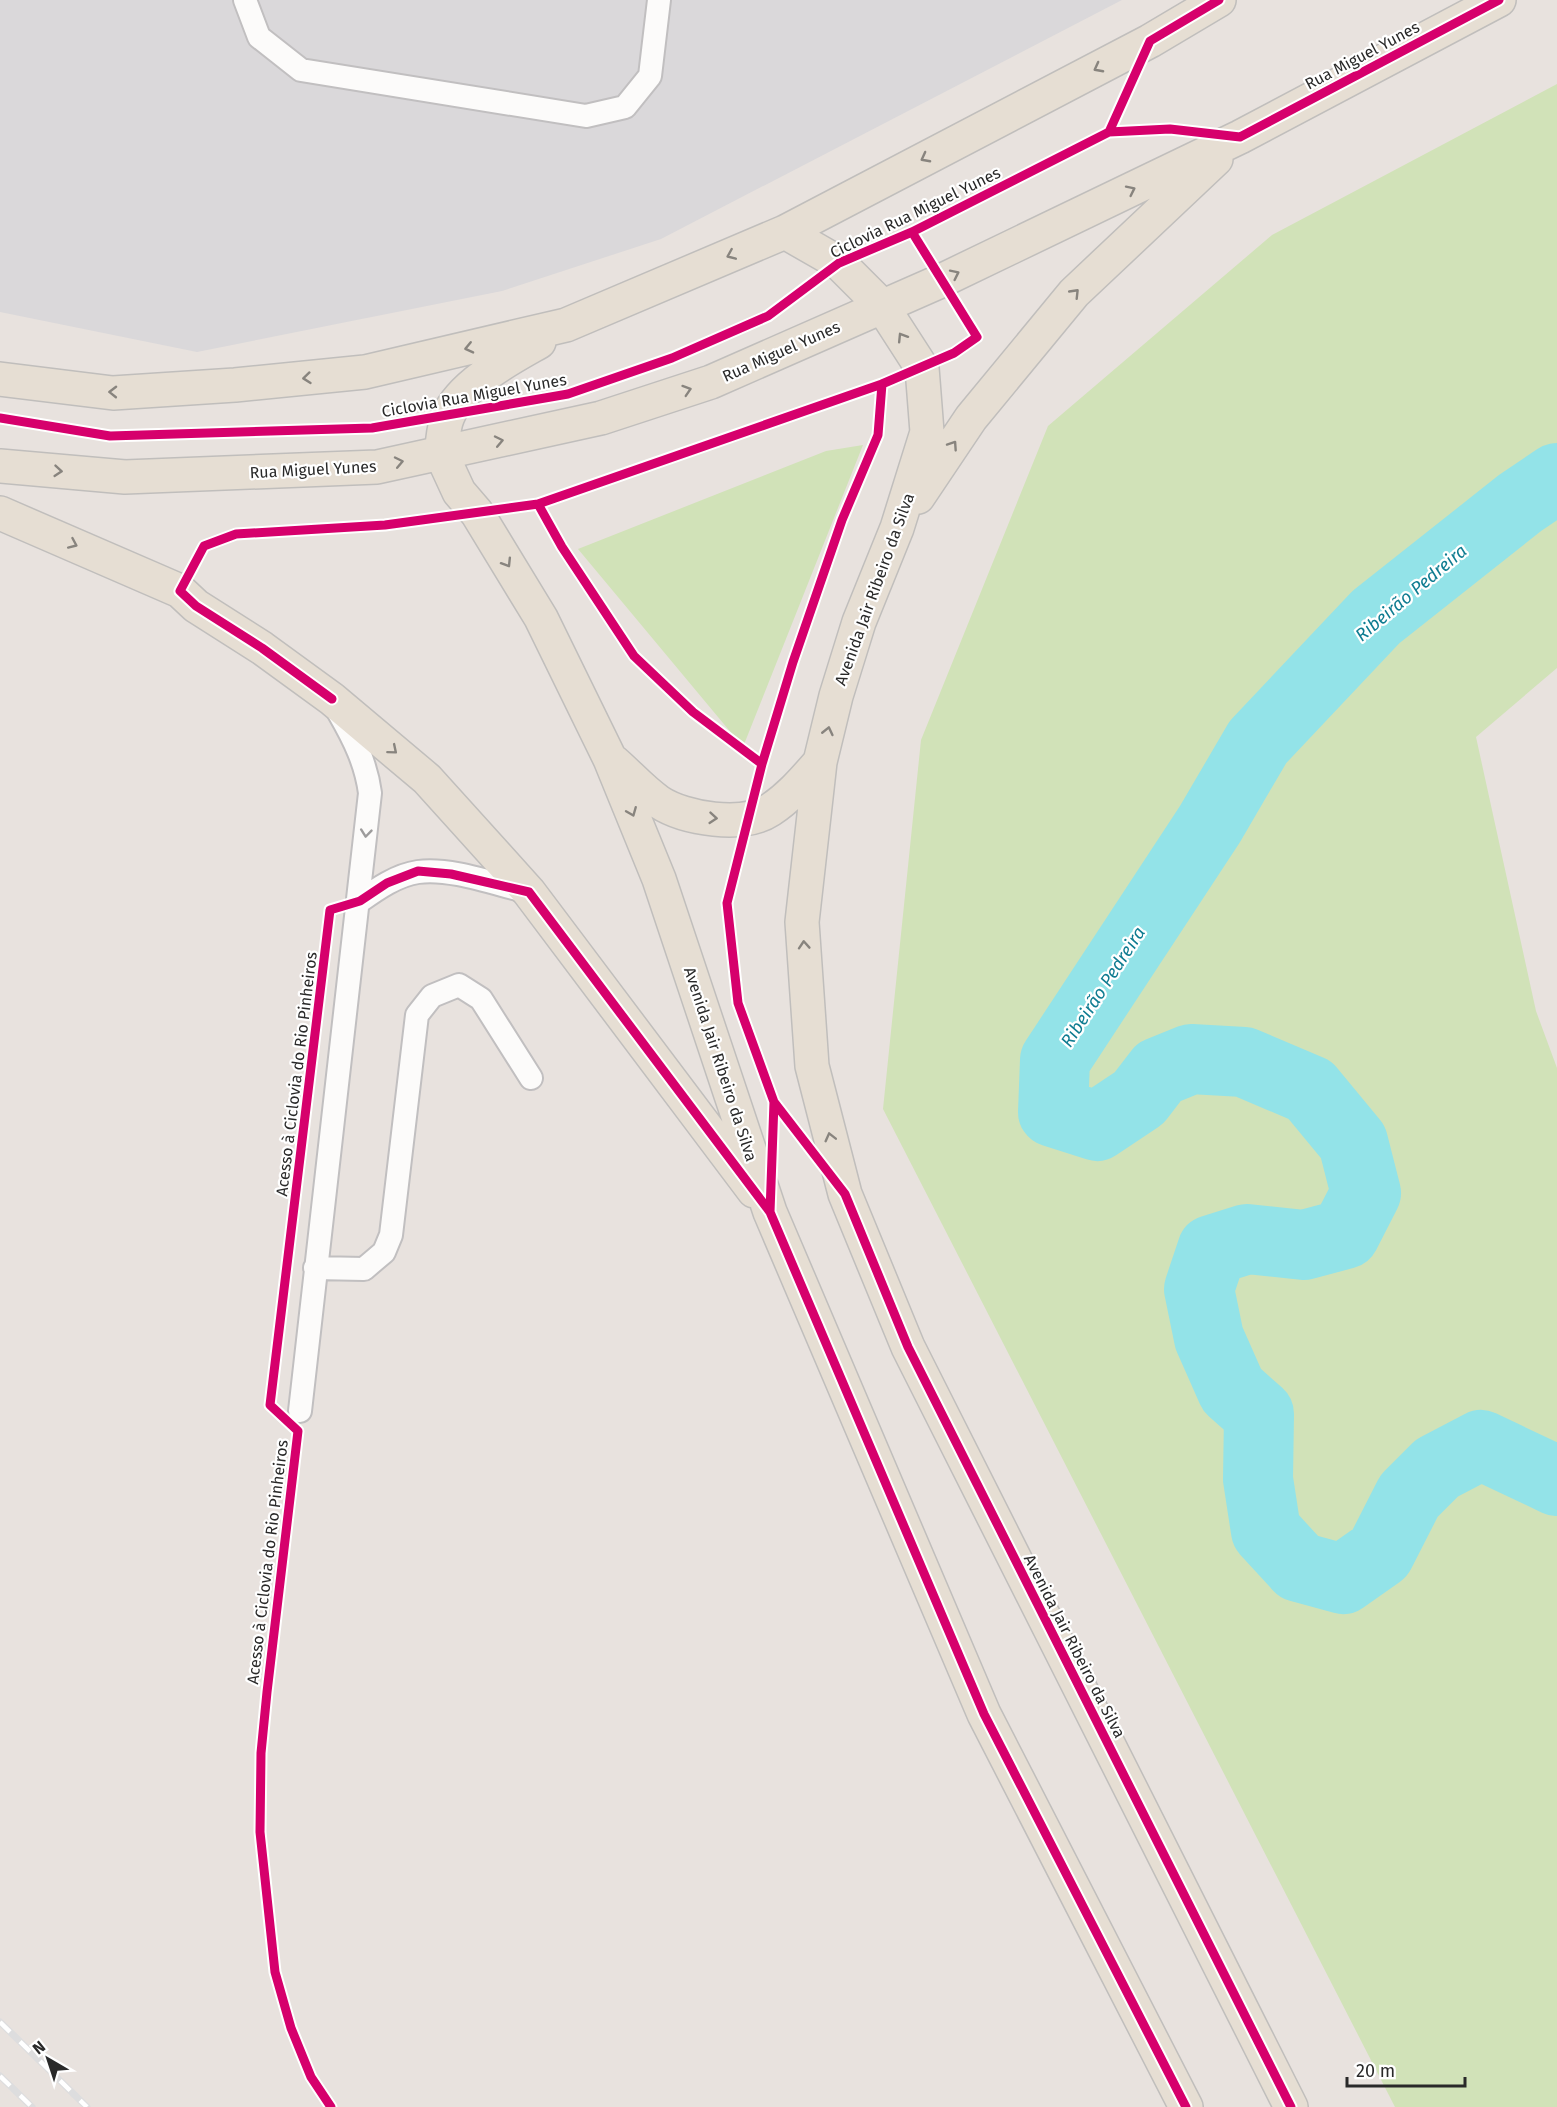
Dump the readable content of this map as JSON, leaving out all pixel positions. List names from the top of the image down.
{
  "streets": {
    "main road": ["Rua Miguel Yunes", "Avenida Jair Ribeiro da Silva"],
    "cycle path": ["Ciclovia Rua Miguel Yunes", "Acesso à Ciclovia do Rio Pinheiros"]
  },
  "crossings": [
    ["Rua Miguel Yunes", "Avenida Jair Ribeiro da Silva"]
  ],
  "water": ["Ribeirão Pedreira"],
  "scale_bar": "20 m",
  "north": "top left"
}
